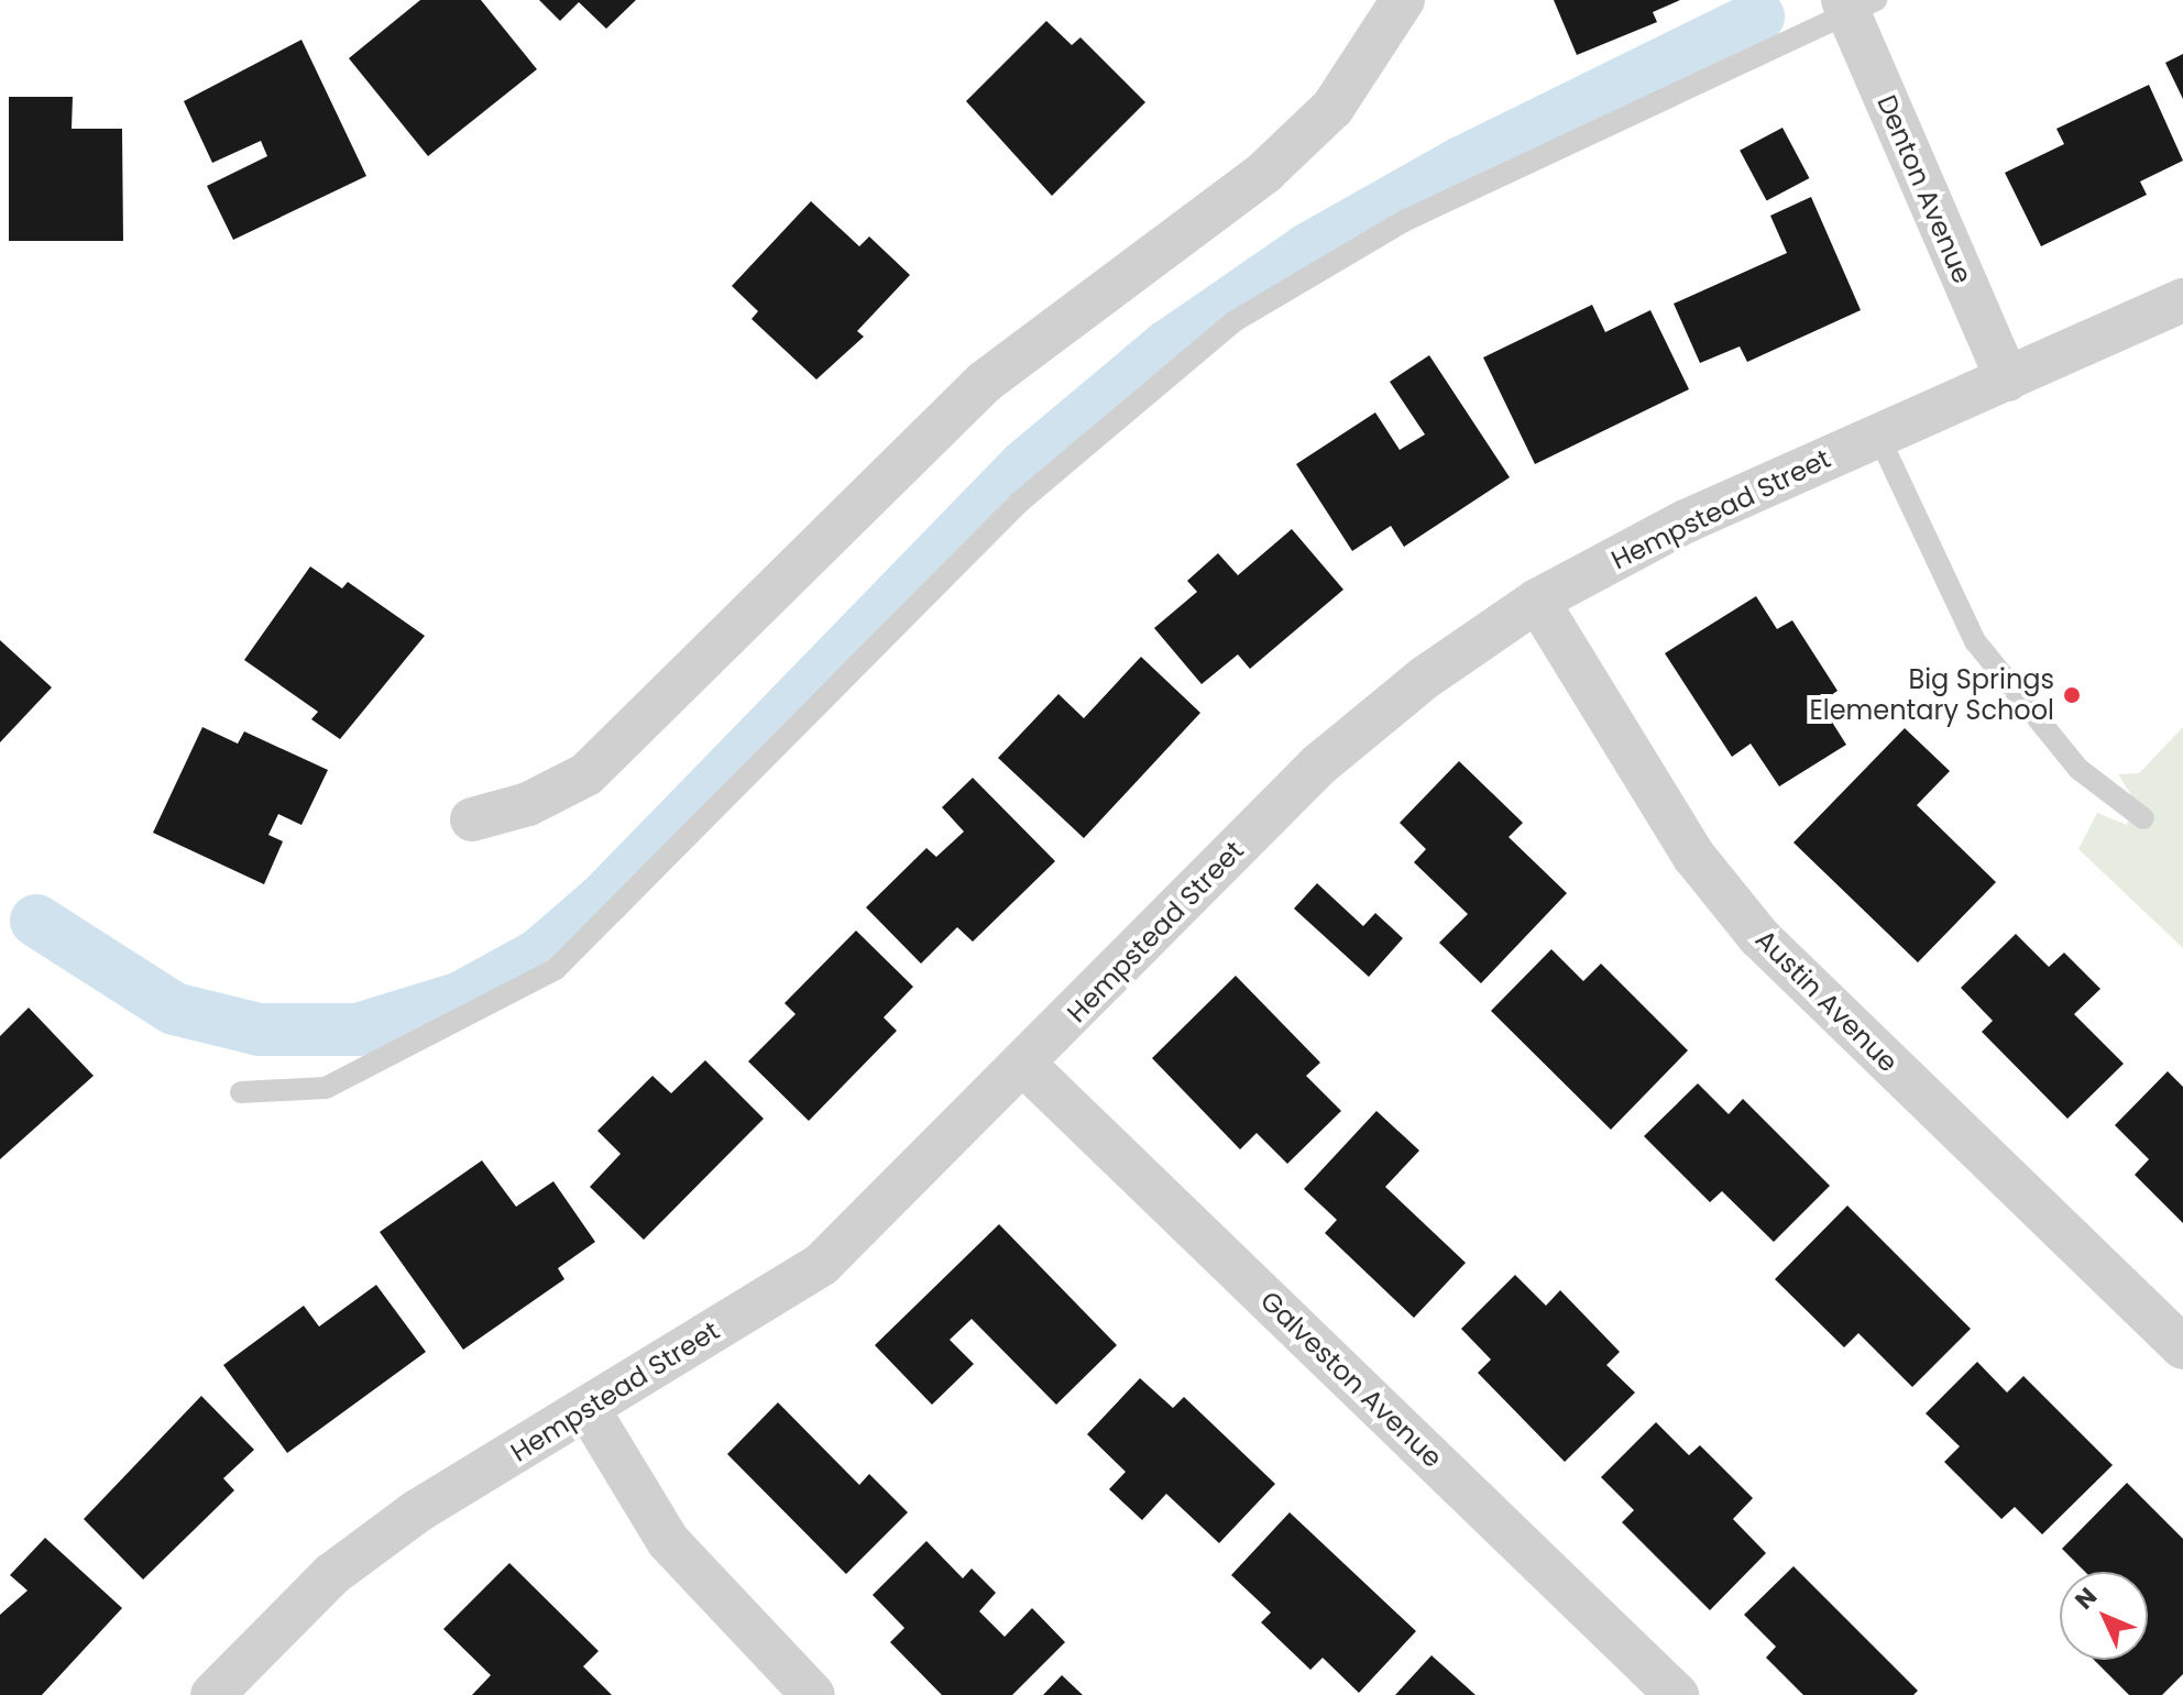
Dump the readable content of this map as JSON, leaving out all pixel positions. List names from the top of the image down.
{
  "streets": {
    "street": [
      "Denton Avenue",
      "Hempstead Street",
      "Austin Avenue",
      "Galveston Avenue"
    ]
  },
  "crossings": [
    ["Denton Avenue", "Hempstead Street"],
    ["Hempstead Street", "Austin Avenue"],
    ["Hempstead Street", "Galveston Avenue"]
  ],
  "places": ["Big Springs Elementary School"],
  "north": "top left"
}
